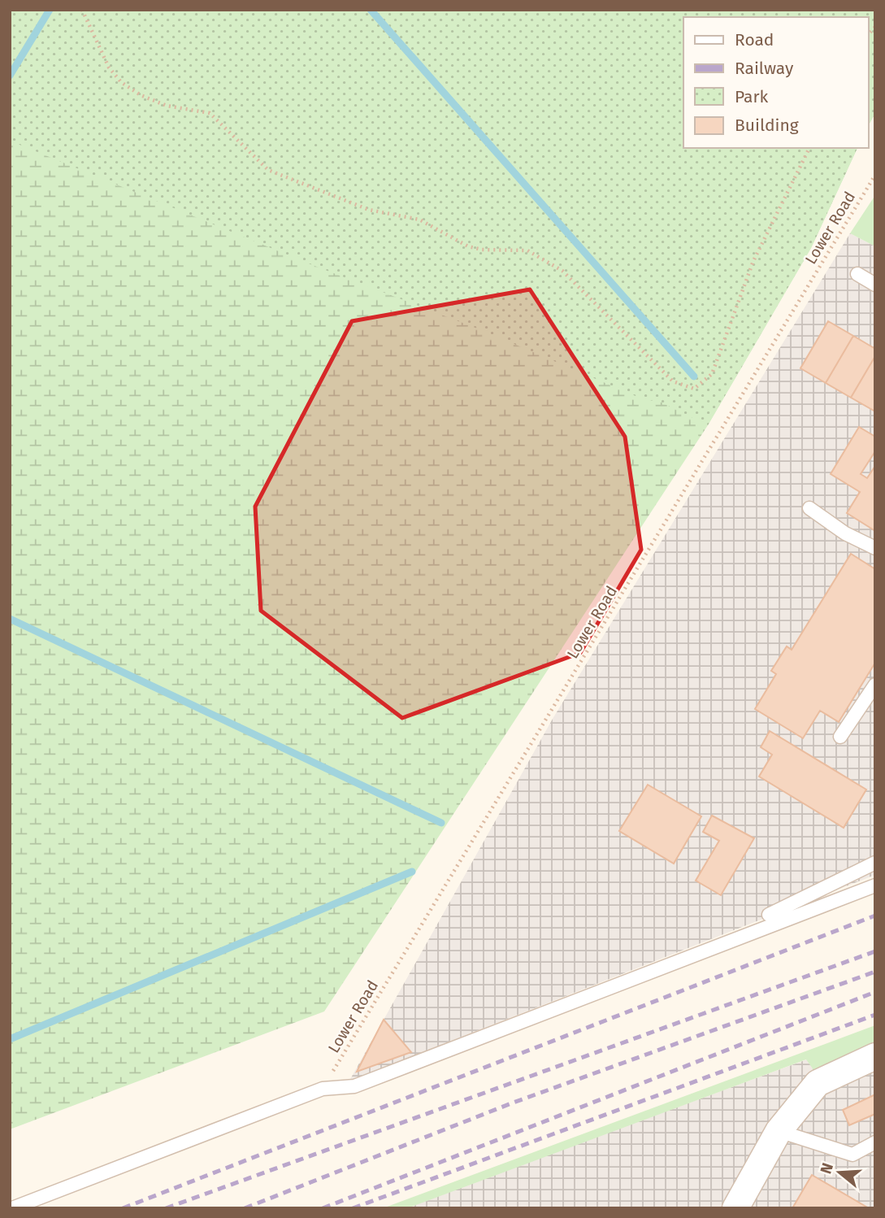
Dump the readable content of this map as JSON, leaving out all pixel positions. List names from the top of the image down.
{
  "streets": {
    "path": ["Lower Road"]
  },
  "legend": [
    "Road",
    "Railway",
    "Park",
    "Building"
  ],
  "north": "left"
}
